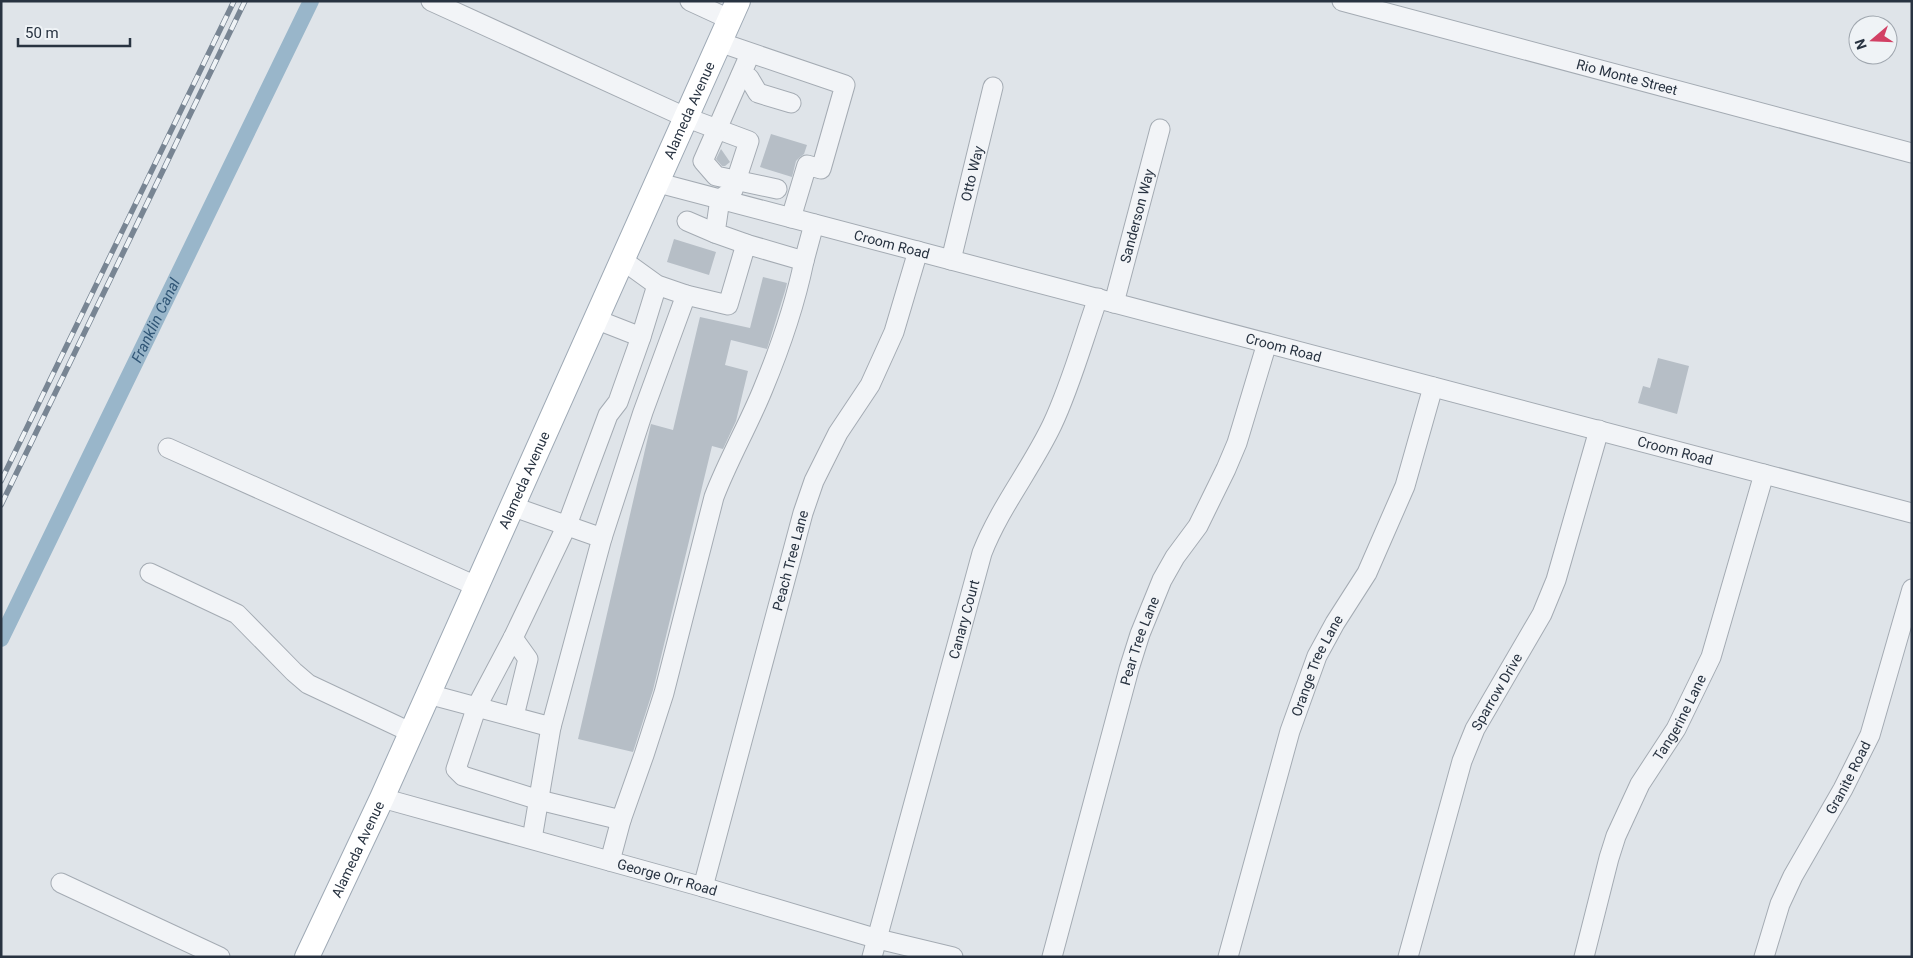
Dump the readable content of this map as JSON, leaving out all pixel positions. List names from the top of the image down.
{
  "streets": {
    "main road": ["Alameda Avenue"],
    "street": [
      "Rio Monte Street",
      "Otto Way",
      "Sanderson Way",
      "Croom Road",
      "Peach Tree Lane",
      "Canary Court",
      "Pear Tree Lane",
      "Orange Tree Lane",
      "Sparrow Drive",
      "Tangerine Lane",
      "Granite Road",
      "George Orr Road"
    ]
  },
  "crossings": [
    ["Alameda Avenue", "Croom Road"],
    ["Alameda Avenue", "George Orr Road"],
    ["Otto Way", "Croom Road"],
    ["Sanderson Way", "Croom Road"],
    ["Sanderson Way", "Canary Court"],
    ["Croom Road", "Peach Tree Lane"],
    ["Croom Road", "Canary Court"],
    ["Croom Road", "Pear Tree Lane"],
    ["Croom Road", "Orange Tree Lane"],
    ["Croom Road", "Sparrow Drive"],
    ["Croom Road", "Tangerine Lane"],
    ["Peach Tree Lane", "George Orr Road"],
    ["Canary Court", "George Orr Road"]
  ],
  "water": ["Franklin Canal"],
  "scale_bar": "50 m",
  "north": "left"
}
